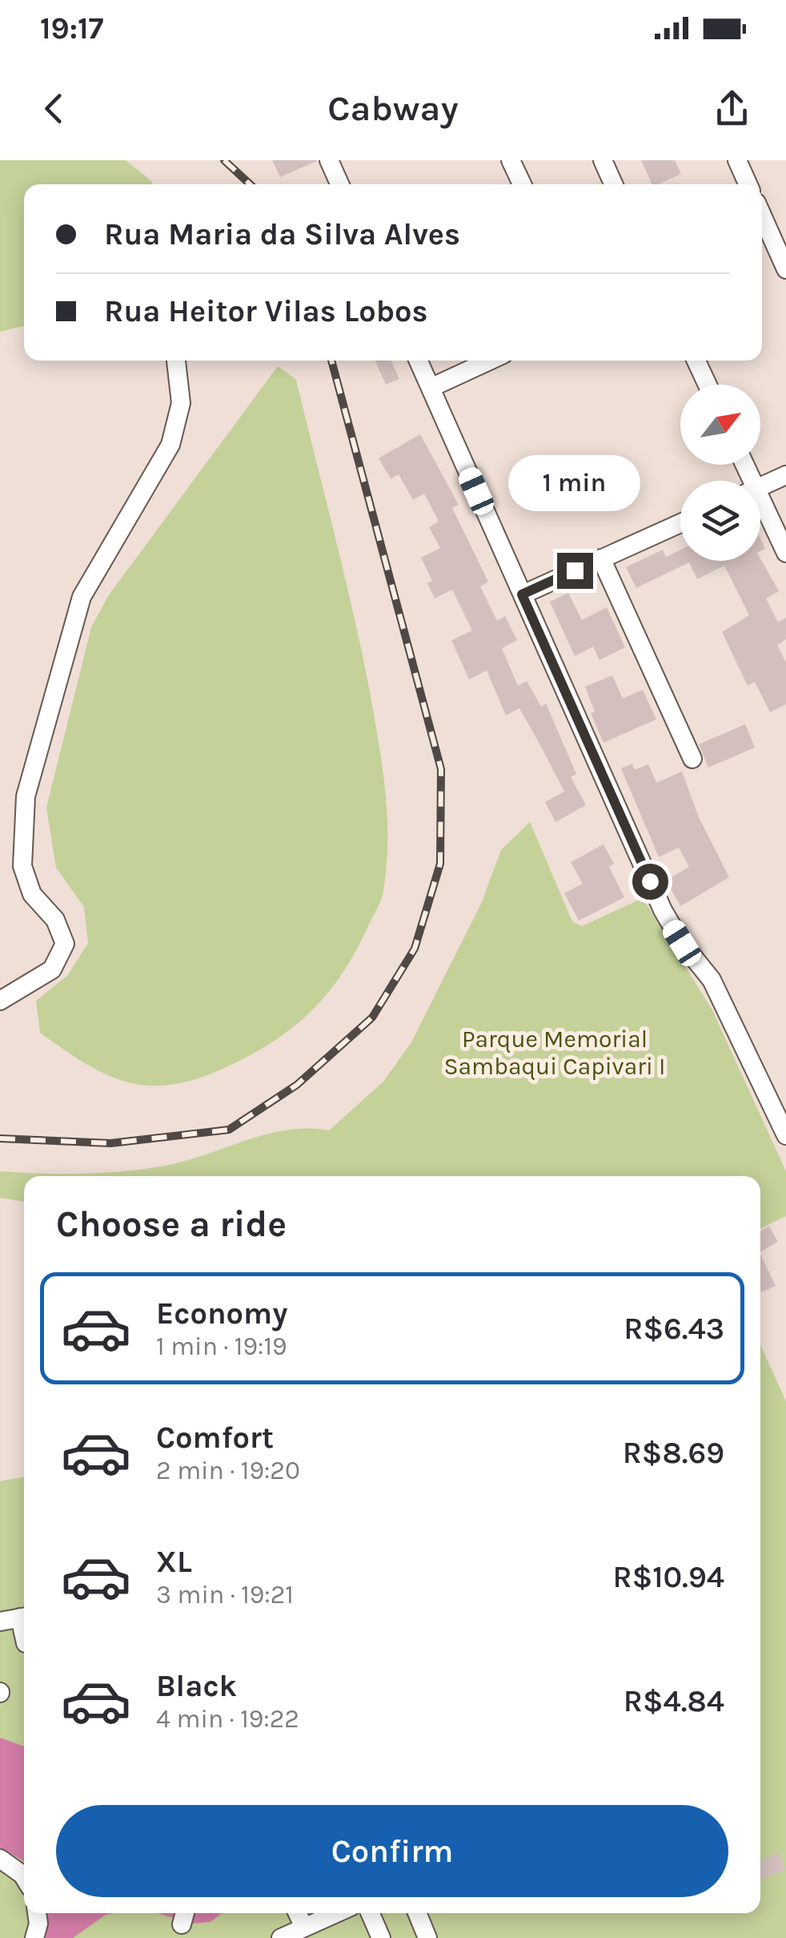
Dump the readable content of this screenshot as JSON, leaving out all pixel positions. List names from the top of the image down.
{
  "parks": ["Parque Memorial Sambaqui Capivari I"],
  "north": "top right",
  "page": {
    "status": "19:17",
    "header": "Cabway",
    "banner": ["Rua Maria da Silva Alves", "Rua Heitor Vilas Lobos"],
    "bubble": "1 min",
    "heading": "Choose a ride",
    "list": [
      {
        "name": "Economy",
        "note": "1 min · 19:19",
        "value": "R$6.43"
      },
      {
        "name": "Comfort",
        "note": "2 min · 19:20",
        "value": "R$8.69"
      },
      {
        "name": "XL",
        "note": "3 min · 19:21",
        "value": "R$10.94"
      },
      {
        "name": "Black",
        "note": "4 min · 19:22",
        "value": "R$4.84"
      }
    ],
    "buttons": "Confirm"
  }
}
